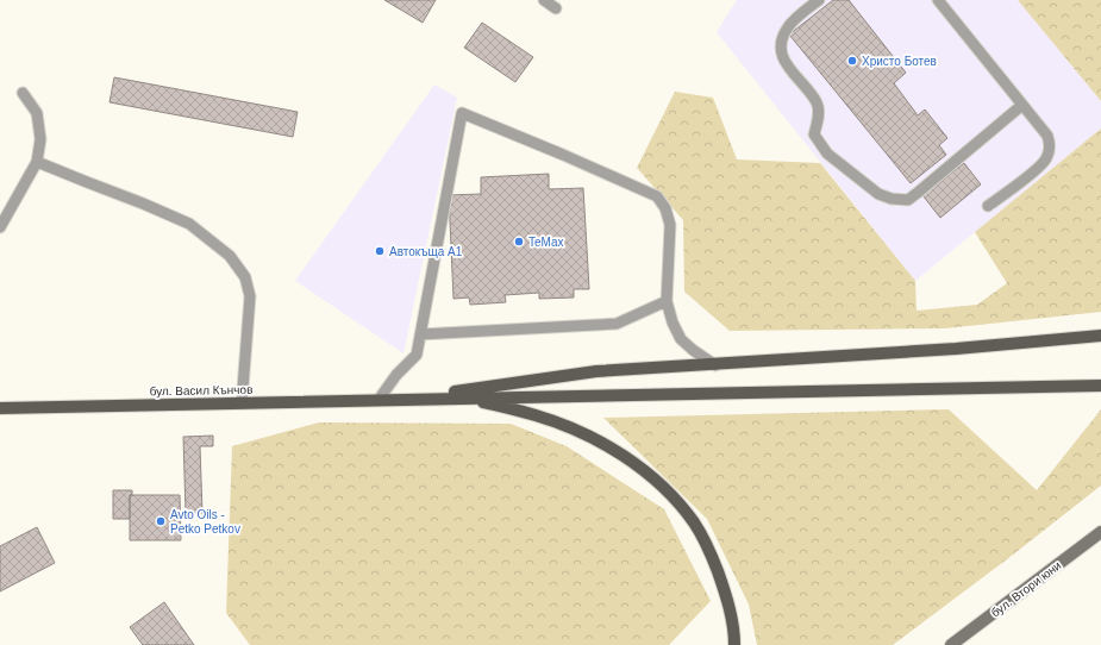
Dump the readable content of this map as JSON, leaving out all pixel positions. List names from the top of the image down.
{
  "streets": {
    "main road": ["бул. Васил Кънчов"],
    "street": ["бул. Втори юни"]
  },
  "places": [
    "Христо Ботев",
    "TeMax",
    "Автокъща А1",
    "Avto Oils - Petko Petkov"
  ]
}
